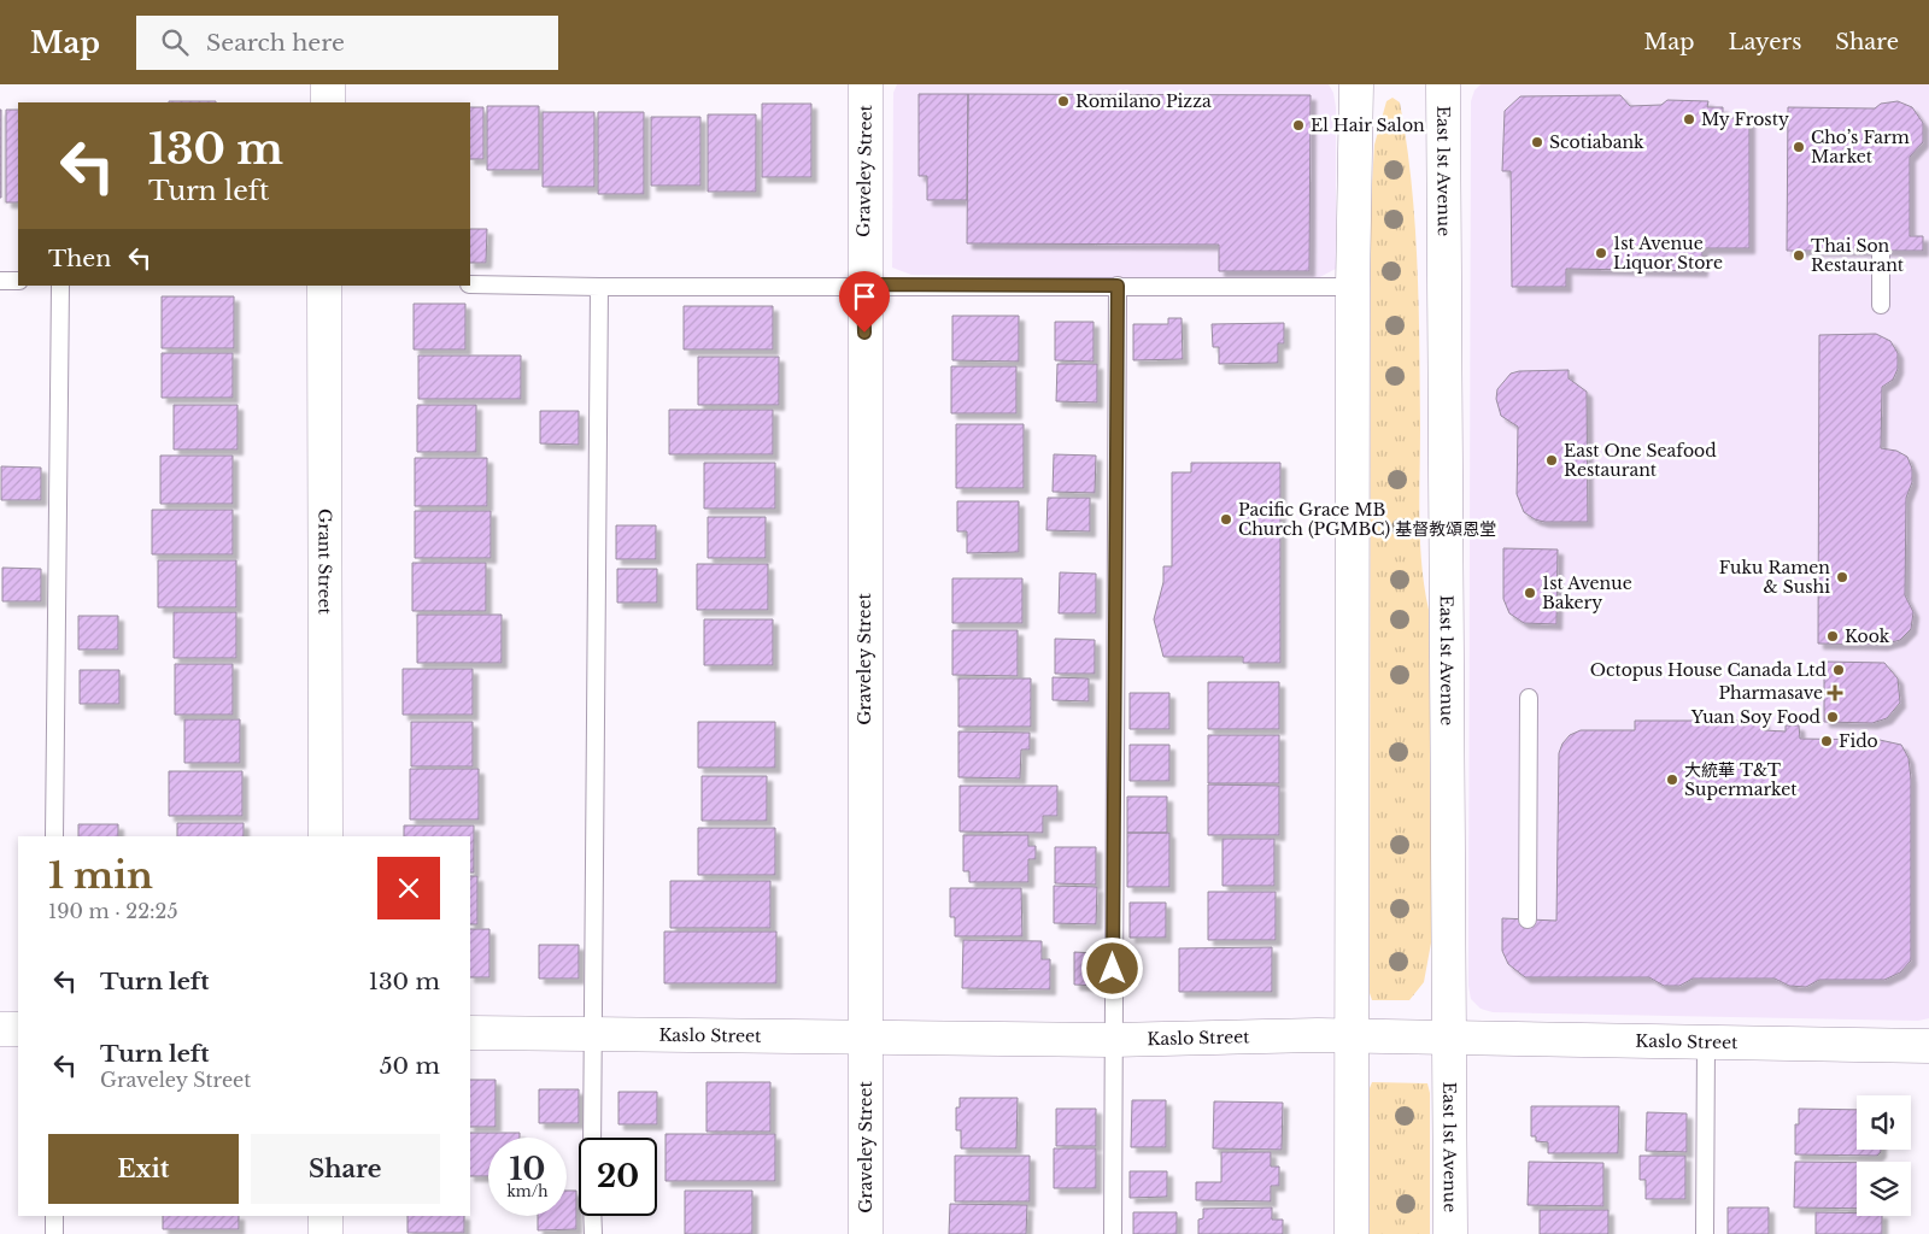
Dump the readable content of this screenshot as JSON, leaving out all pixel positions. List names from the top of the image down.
{
  "streets": {
    "street": [
      "Graveley Street",
      "East 1st Avenue",
      "Grant Street",
      "Kaslo Street"
    ]
  },
  "crossings": [
    ["Graveley Street", "Kaslo Street"],
    ["East 1st Avenue", "Kaslo Street"]
  ],
  "places": {
    "other": [
      "Romilano Pizza",
      "My Frosty",
      "El Hair Salon",
      "Scotiabank",
      "Cho’s Farm Market",
      "1st Avenue Liquor Store",
      "Thai Son Restaurant",
      "East One Seafood Restaurant",
      "Pacific Grace MB Church (PGMBC) 基督教頌恩堂",
      "Fuku Ramen & Sushi",
      "1st Avenue Bakery",
      "Kook",
      "Octopus House Canada Ltd",
      "Yuan Soy Food",
      "Fido",
      "大統華 T&T Supermarket"
    ],
    "health": ["Pharmasave"]
  },
  "page": {
    "header": "Map",
    "search": "Search here",
    "nav": ["Map", "Layers", "Share"],
    "turn": ["130 m", "Turn left"],
    "then": "Then",
    "heading": ["1 min", "190 m · 22:25"],
    "list": [
      {
        "name": "Turn left",
        "value": "130 m"
      },
      {
        "name": "Turn left",
        "note": "Graveley Street",
        "value": "50 m"
      }
    ],
    "buttons": ["Exit", "Share"],
    "speed": "10 km/h",
    "limit": "20"
  }
}
